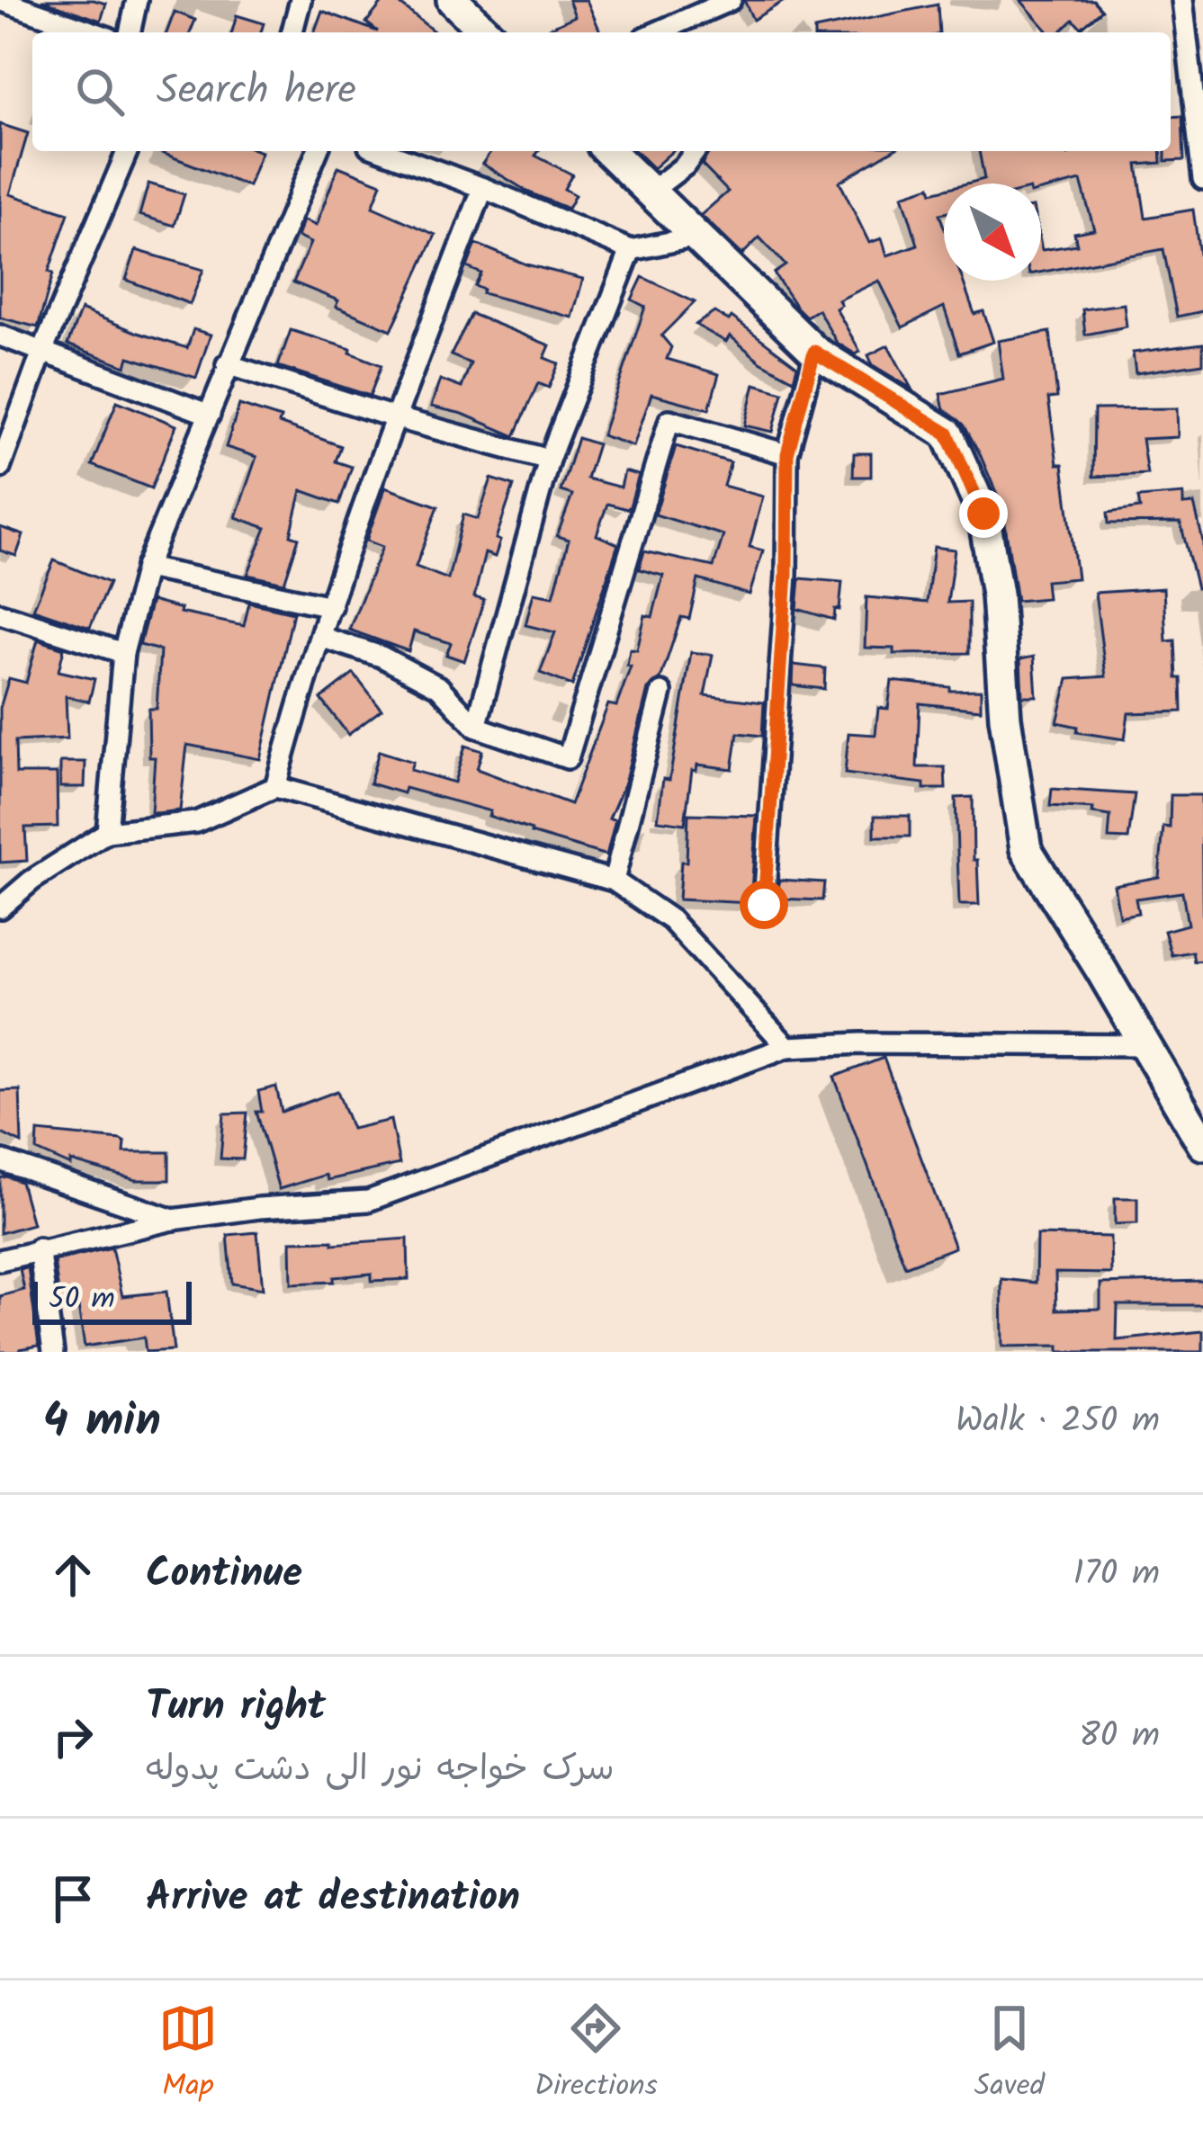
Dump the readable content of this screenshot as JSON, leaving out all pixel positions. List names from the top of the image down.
{
  "scale_bar": "50 m",
  "north": "bottom right",
  "page": {
    "search": "Search here",
    "scale": "50 m",
    "heading": ["4 min", "Walk · 250 m"],
    "list": [
      ["Continue", "170 m"],
      ["Turn right", "سرک خواجه نور الی دشت پدوله", "80 m"],
      "Arrive at destination"
    ],
    "nav": ["Map", "Directions", "Saved"]
  }
}
